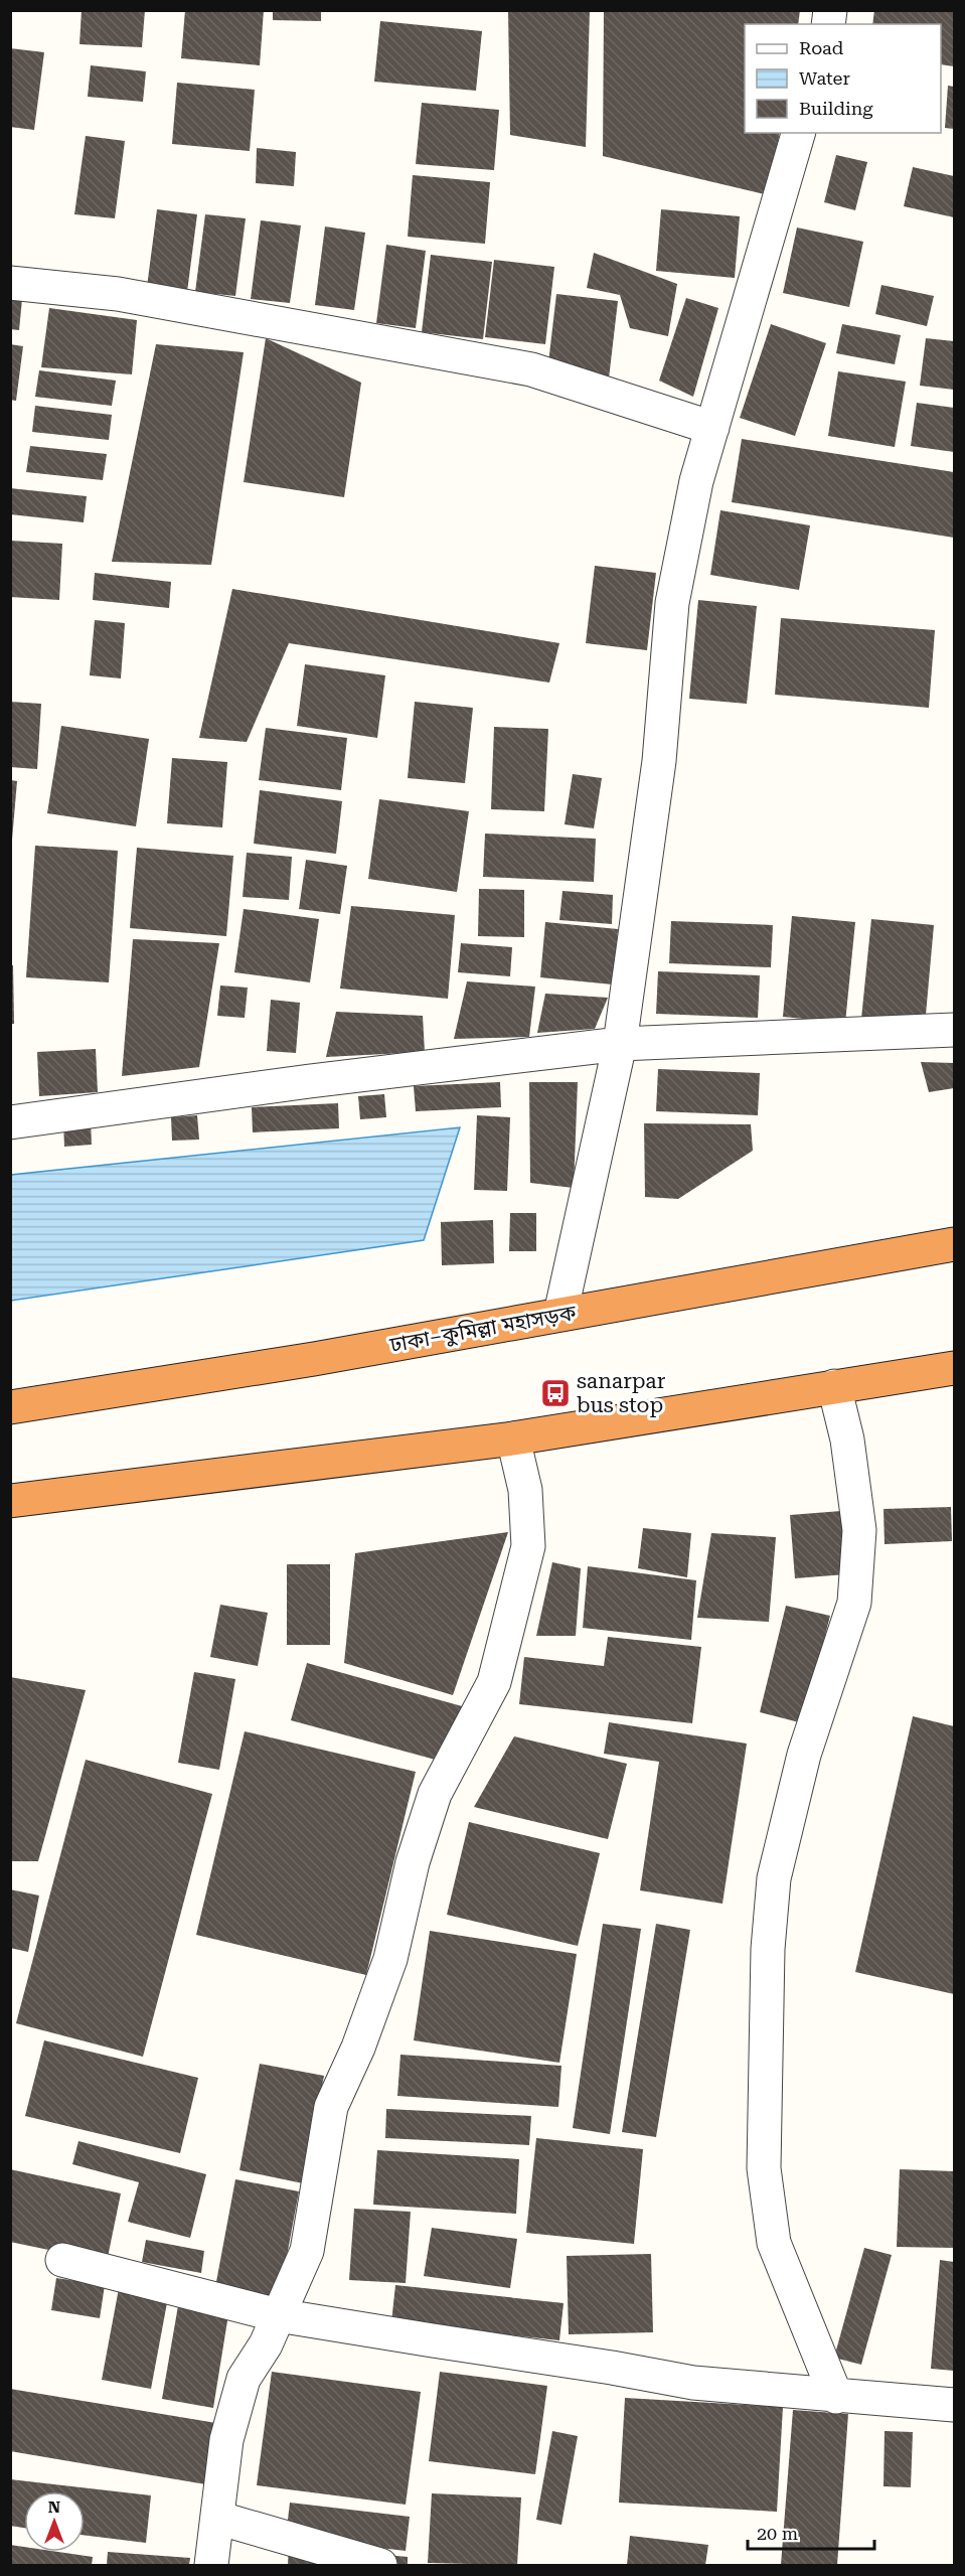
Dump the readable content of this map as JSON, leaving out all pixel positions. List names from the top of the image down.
{
  "streets": {
    "highway": ["ঢাকা–কুমিল্লা মহাসড়ক"]
  },
  "places": {
    "bus stop": ["sanarpar bus stop"]
  },
  "legend": ["Road", "Water", "Building"],
  "scale_bar": "20 m",
  "north": "top"
}
